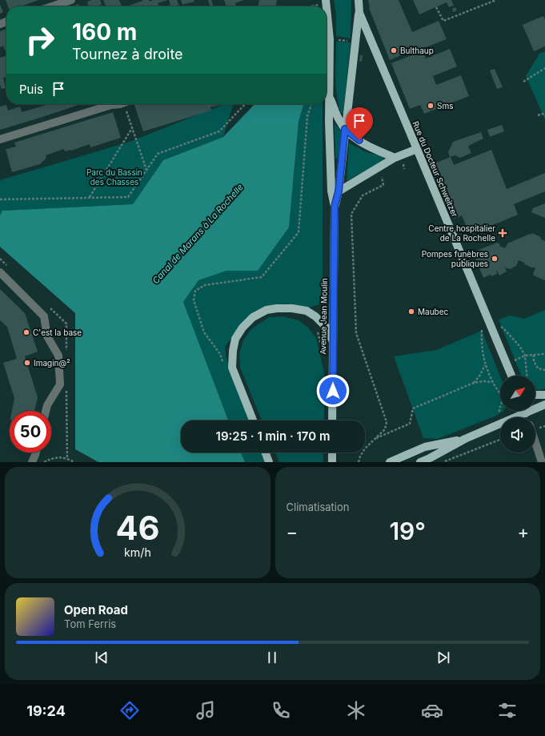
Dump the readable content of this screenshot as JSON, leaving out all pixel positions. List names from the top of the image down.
{
  "streets": {
    "main road": ["Rue du Docteur Schweitzer", "Avenue Jean Moulin"]
  },
  "crossings": [
    ["Rue du Docteur Schweitzer", "Avenue Jean Moulin"]
  ],
  "water": ["Canal de Marans à La Rochelle"],
  "parks": ["Parc du Bassin des Chasses"],
  "places": {
    "other": [
      "Bulthaup",
      "Sms",
      "Pompes funèbres publiques",
      "Maubec",
      "C'est la base",
      "Imagin@²"
    ],
    "health": ["Centre hospitalier de La Rochelle"]
  },
  "north": "top right",
  "page": {
    "turn": ["160 m", "Tournez à droite"],
    "then": "Puis",
    "limit": "50",
    "trip": "19:25 · 1 min · 170 m",
    "tile": "Climatisation",
    "heat": ["−", "19°", "+"],
    "song": ["Open Road", "Tom Ferris"],
    "tabs": "19:24",
    "gauge": ["46", "km/h"]
  }
}
